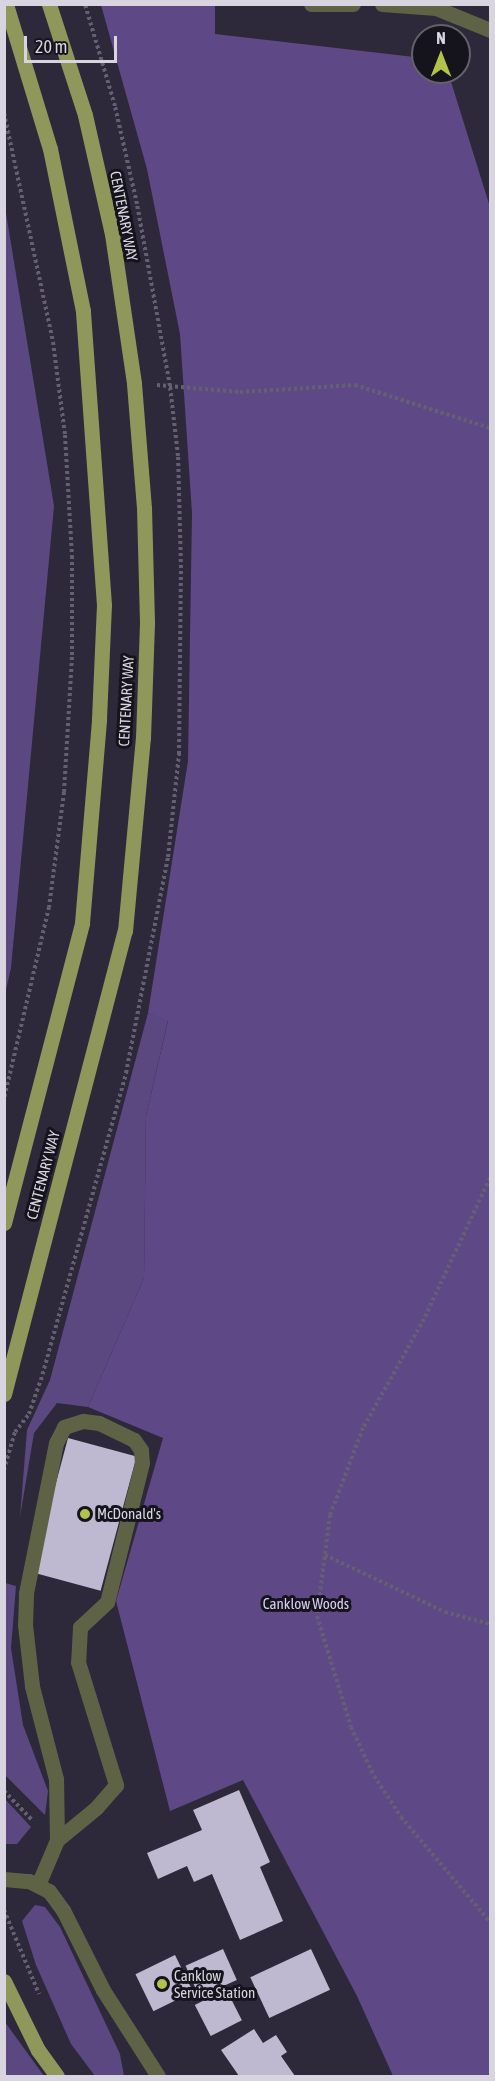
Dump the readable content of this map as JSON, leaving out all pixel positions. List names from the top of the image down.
{
  "streets": {
    "main road": ["CENTENARY WAY"]
  },
  "parks": ["Canklow Woods"],
  "places": ["McDonald's", "Canklow Service Station"],
  "scale_bar": "20 m",
  "north": "top"
}
